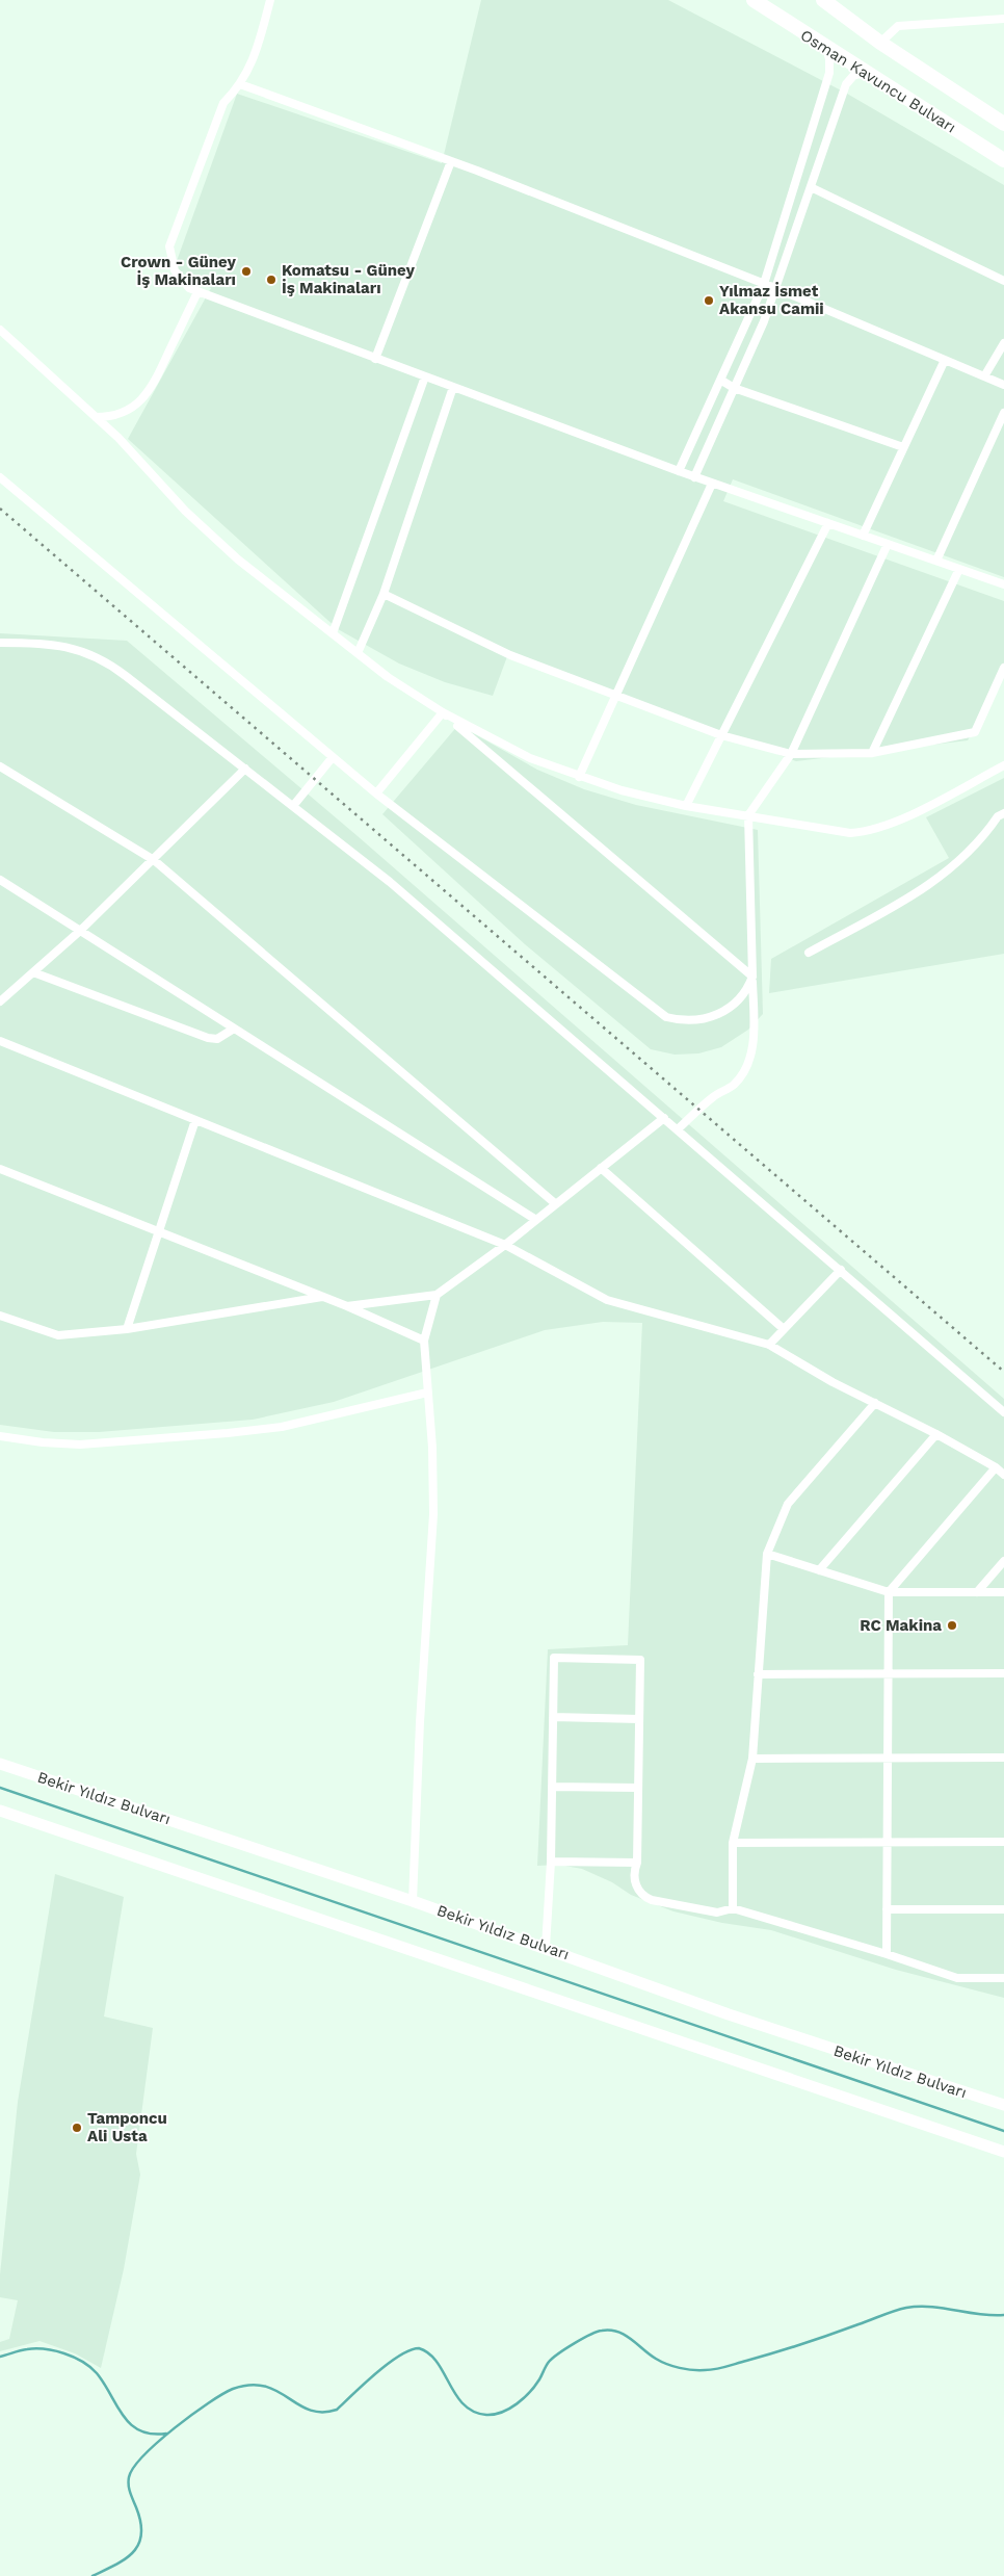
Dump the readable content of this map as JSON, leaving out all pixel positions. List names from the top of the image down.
{
  "streets": {
    "highway": ["Osman Kavuncu Bulvarı"],
    "main road": ["Bekir Yıldız Bulvarı"]
  },
  "places": [
    "Crown - Güney İş Makinaları",
    "Komatsu - Güney İş Makinaları",
    "Yılmaz İsmet Akansu Camii",
    "RC Makina",
    "Tamponcu Ali Usta"
  ]
}
